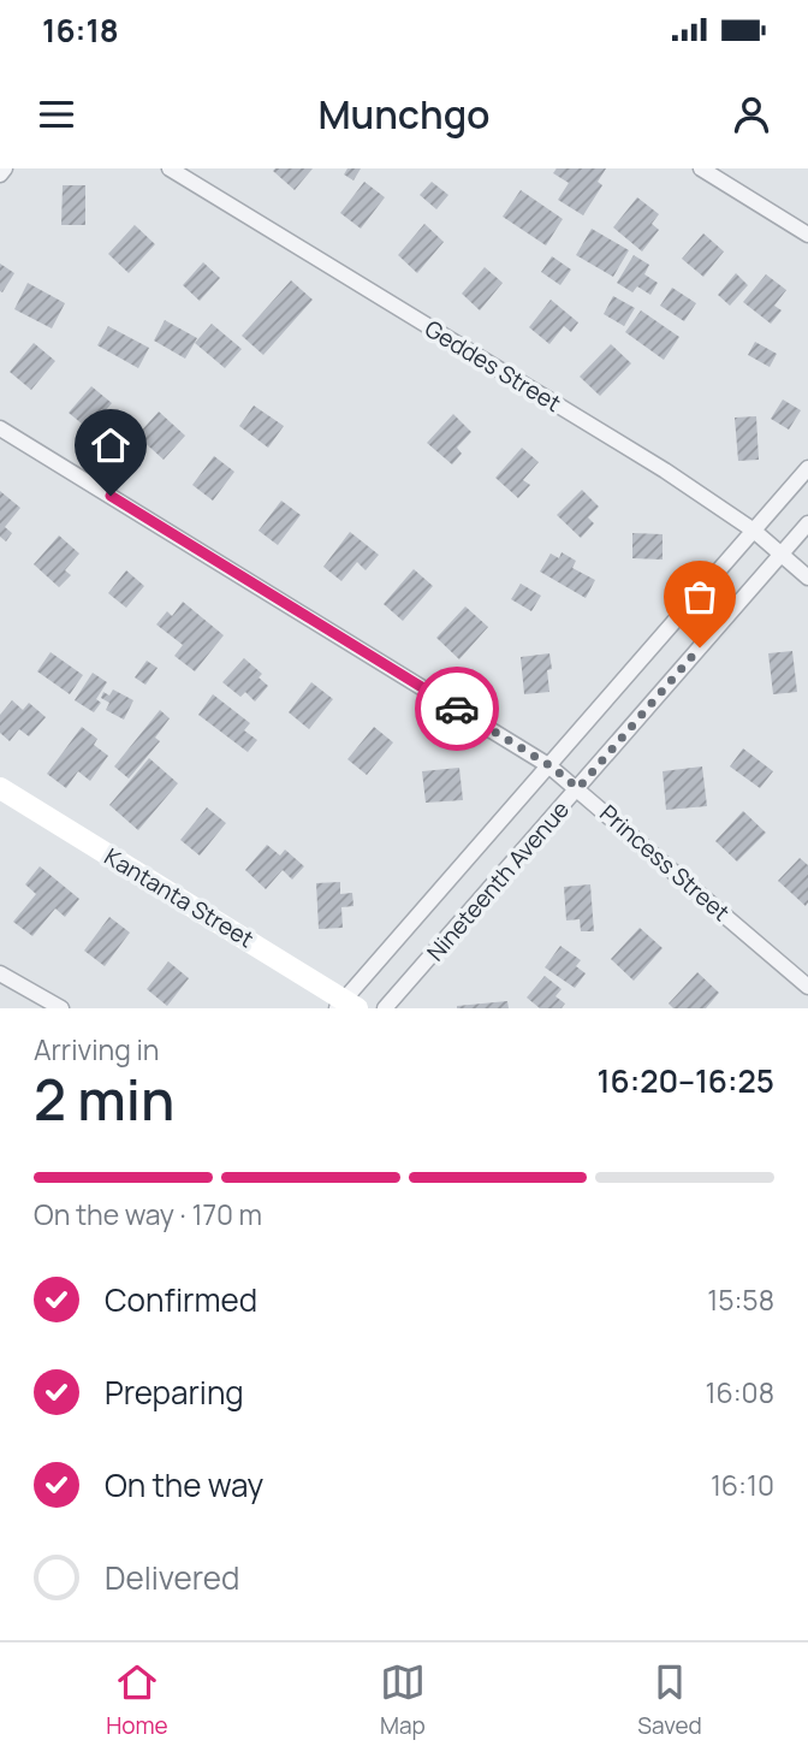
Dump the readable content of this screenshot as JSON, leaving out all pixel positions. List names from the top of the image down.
{
  "streets": {
    "street": [
      "Geddes Street",
      "Princess Street",
      "Nineteenth Avenue",
      "Kantanta Street"
    ]
  },
  "crossings": [
    ["Geddes Street", "Nineteenth Avenue"],
    ["Princess Street", "Nineteenth Avenue"]
  ],
  "page": {
    "status": "16:18",
    "header": "Munchgo",
    "heading": ["2 min", "Arriving in", "16:20–16:25"],
    "bar": "On the way · 170 m",
    "list": [
      ["Confirmed", "15:58"],
      ["Preparing", "16:08"],
      ["On the way", "16:10"],
      "Delivered"
    ],
    "tabs": ["Home", "Map", "Saved"]
  }
}
